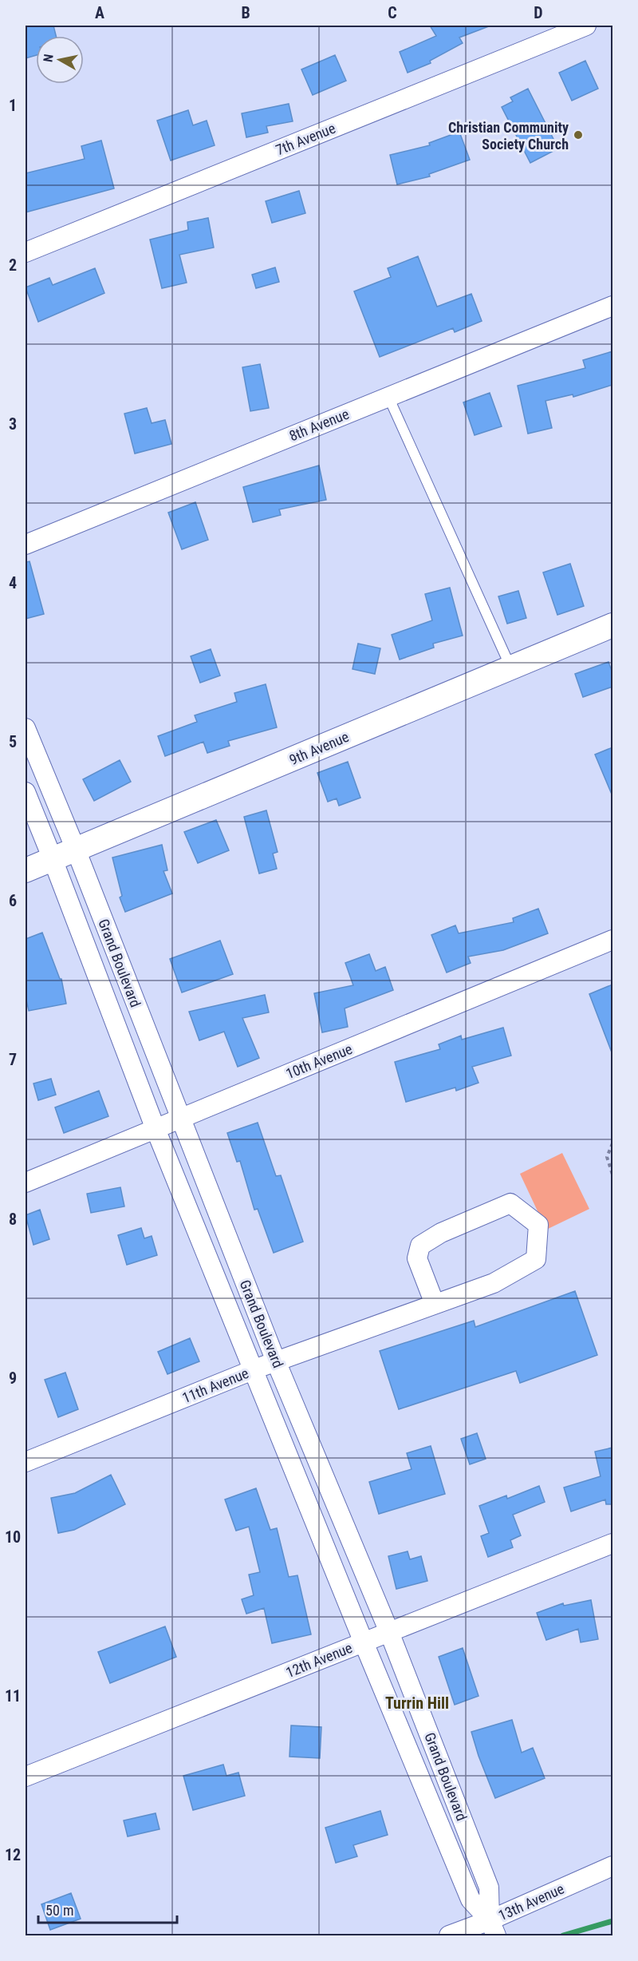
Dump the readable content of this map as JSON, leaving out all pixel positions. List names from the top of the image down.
{
  "streets": {
    "street": [
      "7th Avenue",
      "8th Avenue",
      "9th Avenue",
      "Grand Boulevard",
      "10th Avenue",
      "11th Avenue",
      "12th Avenue",
      "13th Avenue"
    ]
  },
  "crossings": [
    ["9th Avenue", "Grand Boulevard"],
    ["Grand Boulevard", "10th Avenue"],
    ["Grand Boulevard", "11th Avenue"],
    ["Grand Boulevard", "12th Avenue"],
    ["Grand Boulevard", "13th Avenue"]
  ],
  "districts": ["Turrin Hill"],
  "places": ["Christian Community Society Church"],
  "scale_bar": "50 m",
  "north": "left",
  "grid": {
    "columns": [
      "A",
      "B",
      "C",
      "D"
    ],
    "rows": [
      "1",
      "2",
      "3",
      "4",
      "5",
      "6",
      "7",
      "8",
      "9",
      "10",
      "11",
      "12"
    ]
  }
}
